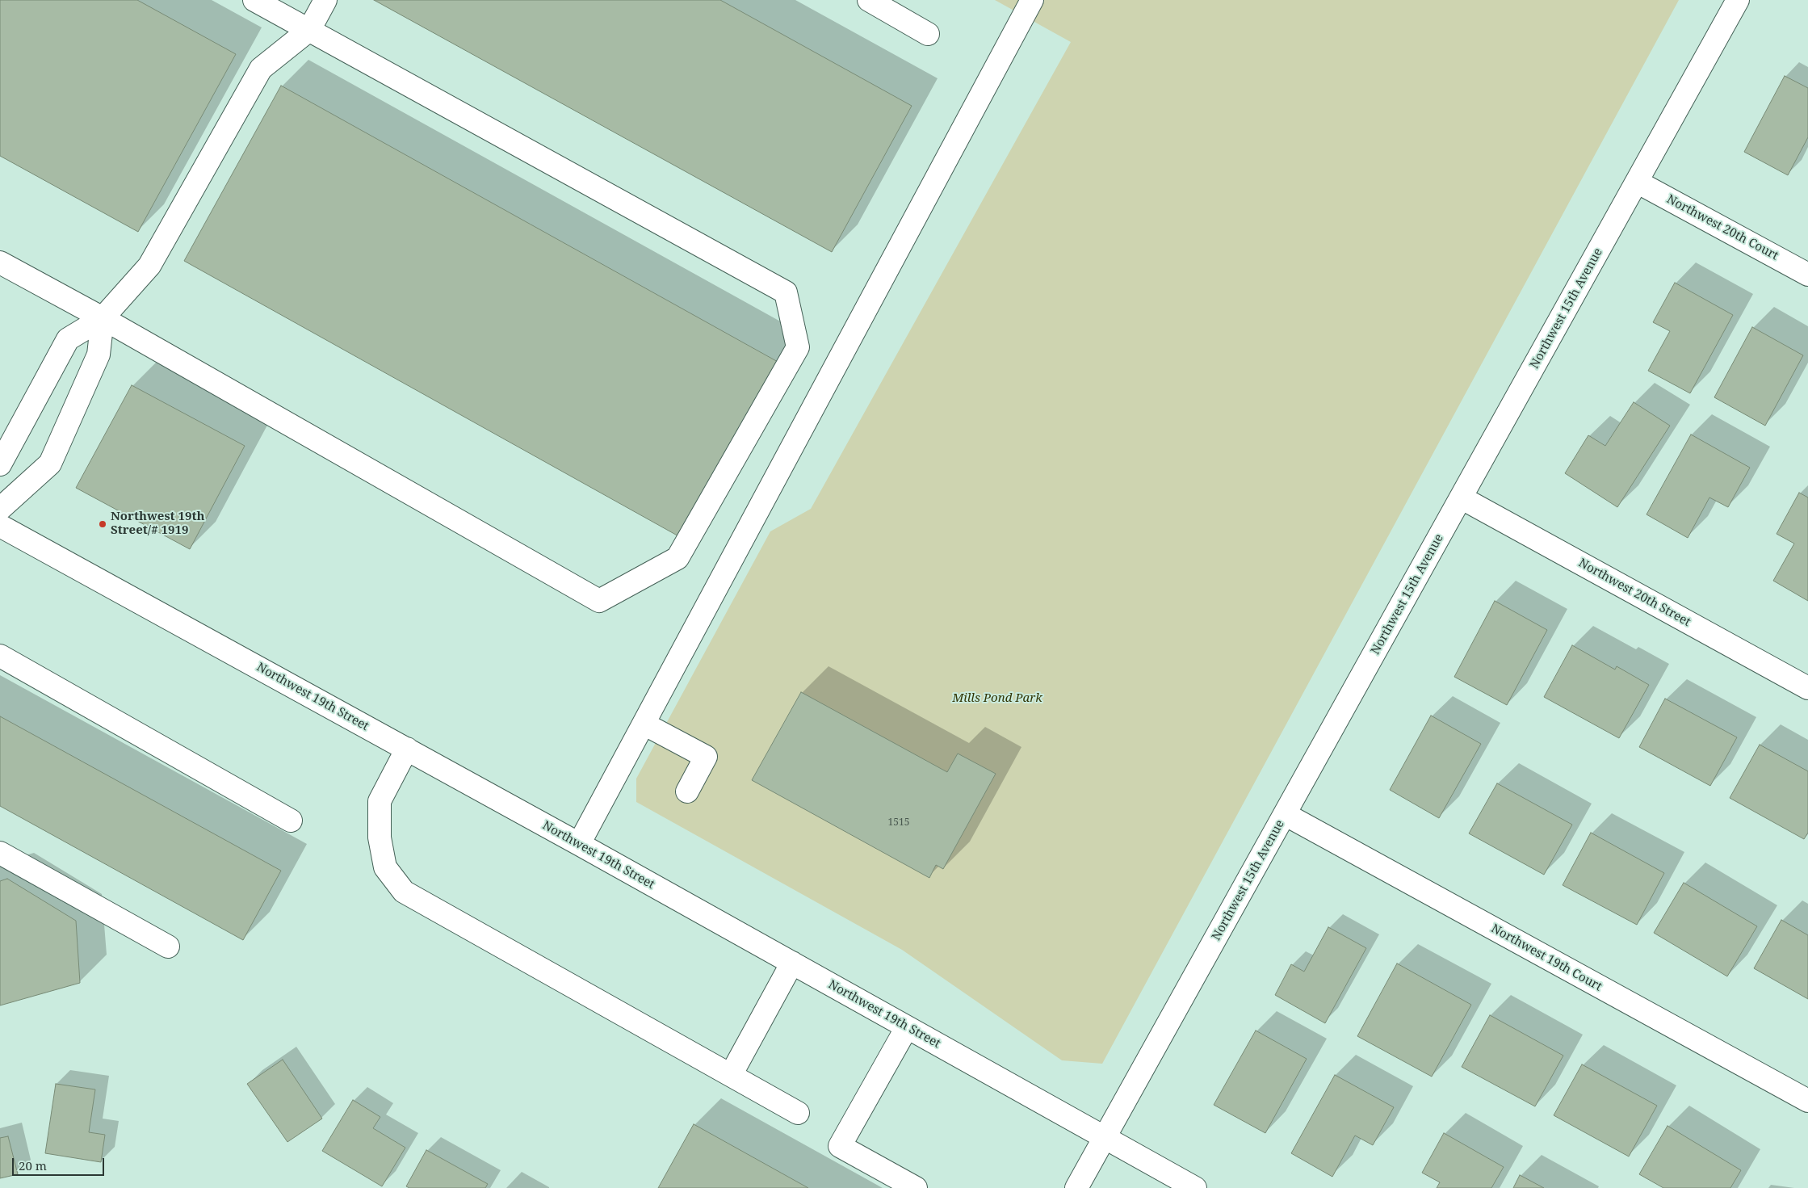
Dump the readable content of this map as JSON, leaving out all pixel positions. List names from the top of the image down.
{
  "streets": {
    "street": [
      "Northwest 20th Court",
      "Northwest 15th Avenue",
      "Northwest 20th Street",
      "Northwest 19th Street",
      "Northwest 19th Court"
    ]
  },
  "crossings": [
    ["Northwest 20th Court", "Northwest 15th Avenue"],
    ["Northwest 15th Avenue", "Northwest 20th Street"],
    ["Northwest 15th Avenue", "Northwest 19th Street"],
    ["Northwest 15th Avenue", "Northwest 19th Court"]
  ],
  "parks": ["Mills Pond Park"],
  "places": ["Northwest 19th Street/# 1919"],
  "house_numbers": ["1515"],
  "scale_bar": "20 m"
}
